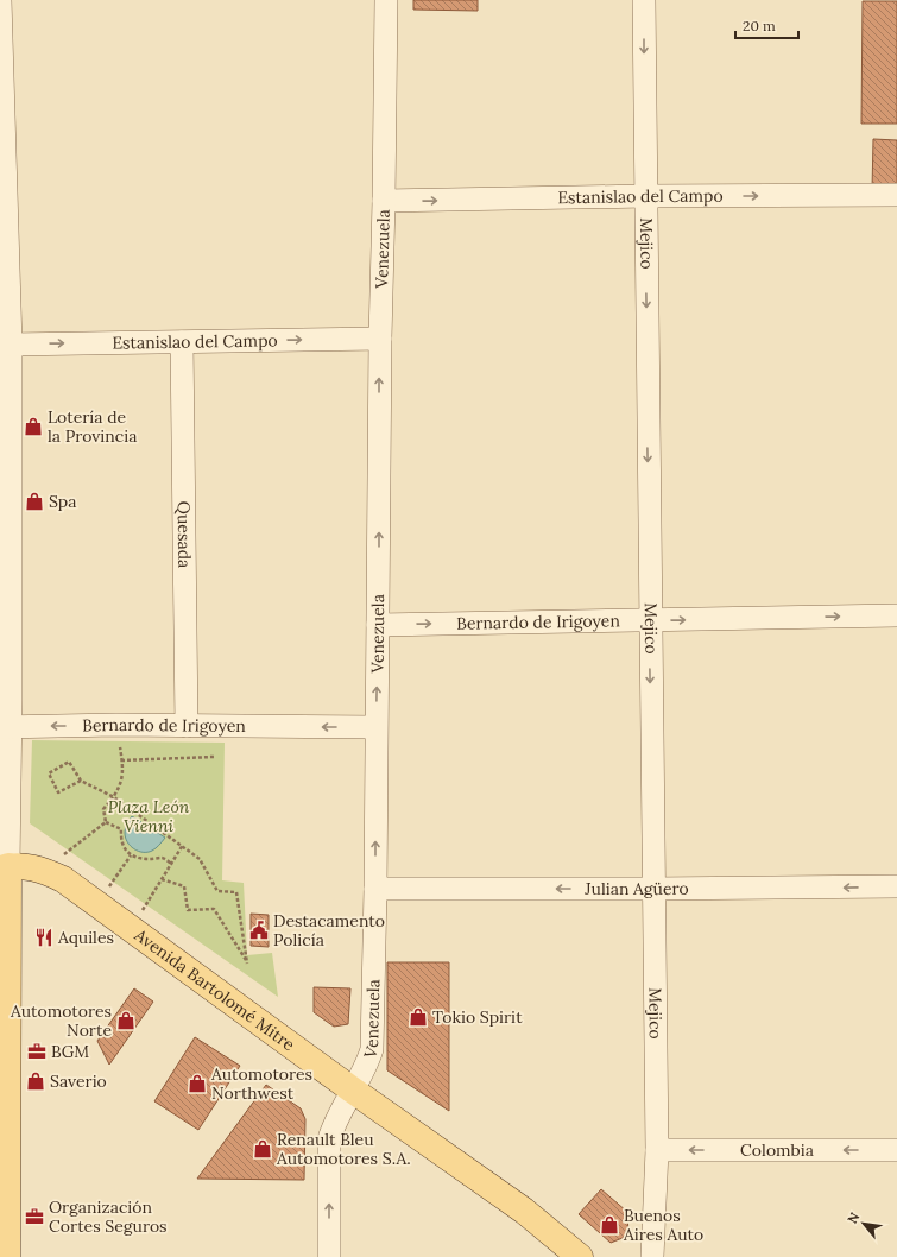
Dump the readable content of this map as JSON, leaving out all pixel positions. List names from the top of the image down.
{
  "streets": {
    "main road": ["Avenida Bartolomé Mitre"],
    "street": [
      "Estanislao del Campo",
      "Mejico",
      "Venezuela",
      "Quesada",
      "Bernardo de Irigoyen",
      "Julian Agüero",
      "Colombia"
    ]
  },
  "crossings": [
    ["Estanislao del Campo", "Mejico"],
    ["Estanislao del Campo", "Venezuela"],
    ["Estanislao del Campo", "Quesada"],
    ["Mejico", "Bernardo de Irigoyen"],
    ["Mejico", "Julian Agüero"],
    ["Mejico", "Colombia"],
    ["Venezuela", "Bernardo de Irigoyen"],
    ["Venezuela", "Julian Agüero"],
    ["Venezuela", "Avenida Bartolomé Mitre"],
    ["Quesada", "Bernardo de Irigoyen"]
  ],
  "one_way": [
    "Estanislao del Campo",
    "Mejico",
    "Venezuela",
    "Julian Agüero",
    "Colombia"
  ],
  "parks": ["Plaza León Vienni"],
  "places": {
    "shop": [
      "Lotería de la Provincia",
      "Spa",
      "Tokio Spirit",
      "Automotores Norte",
      "Saverio",
      "Automotores Northwest",
      "Renault Bleu Automotores S.A.",
      "Buenos Aires Auto"
    ],
    "public building": ["Destacamento Policía"],
    "restaurant": ["Aquiles"],
    "office": ["BGM", "Organización Cortes Seguros"]
  },
  "scale_bar": "20 m",
  "north": "top left"
}
